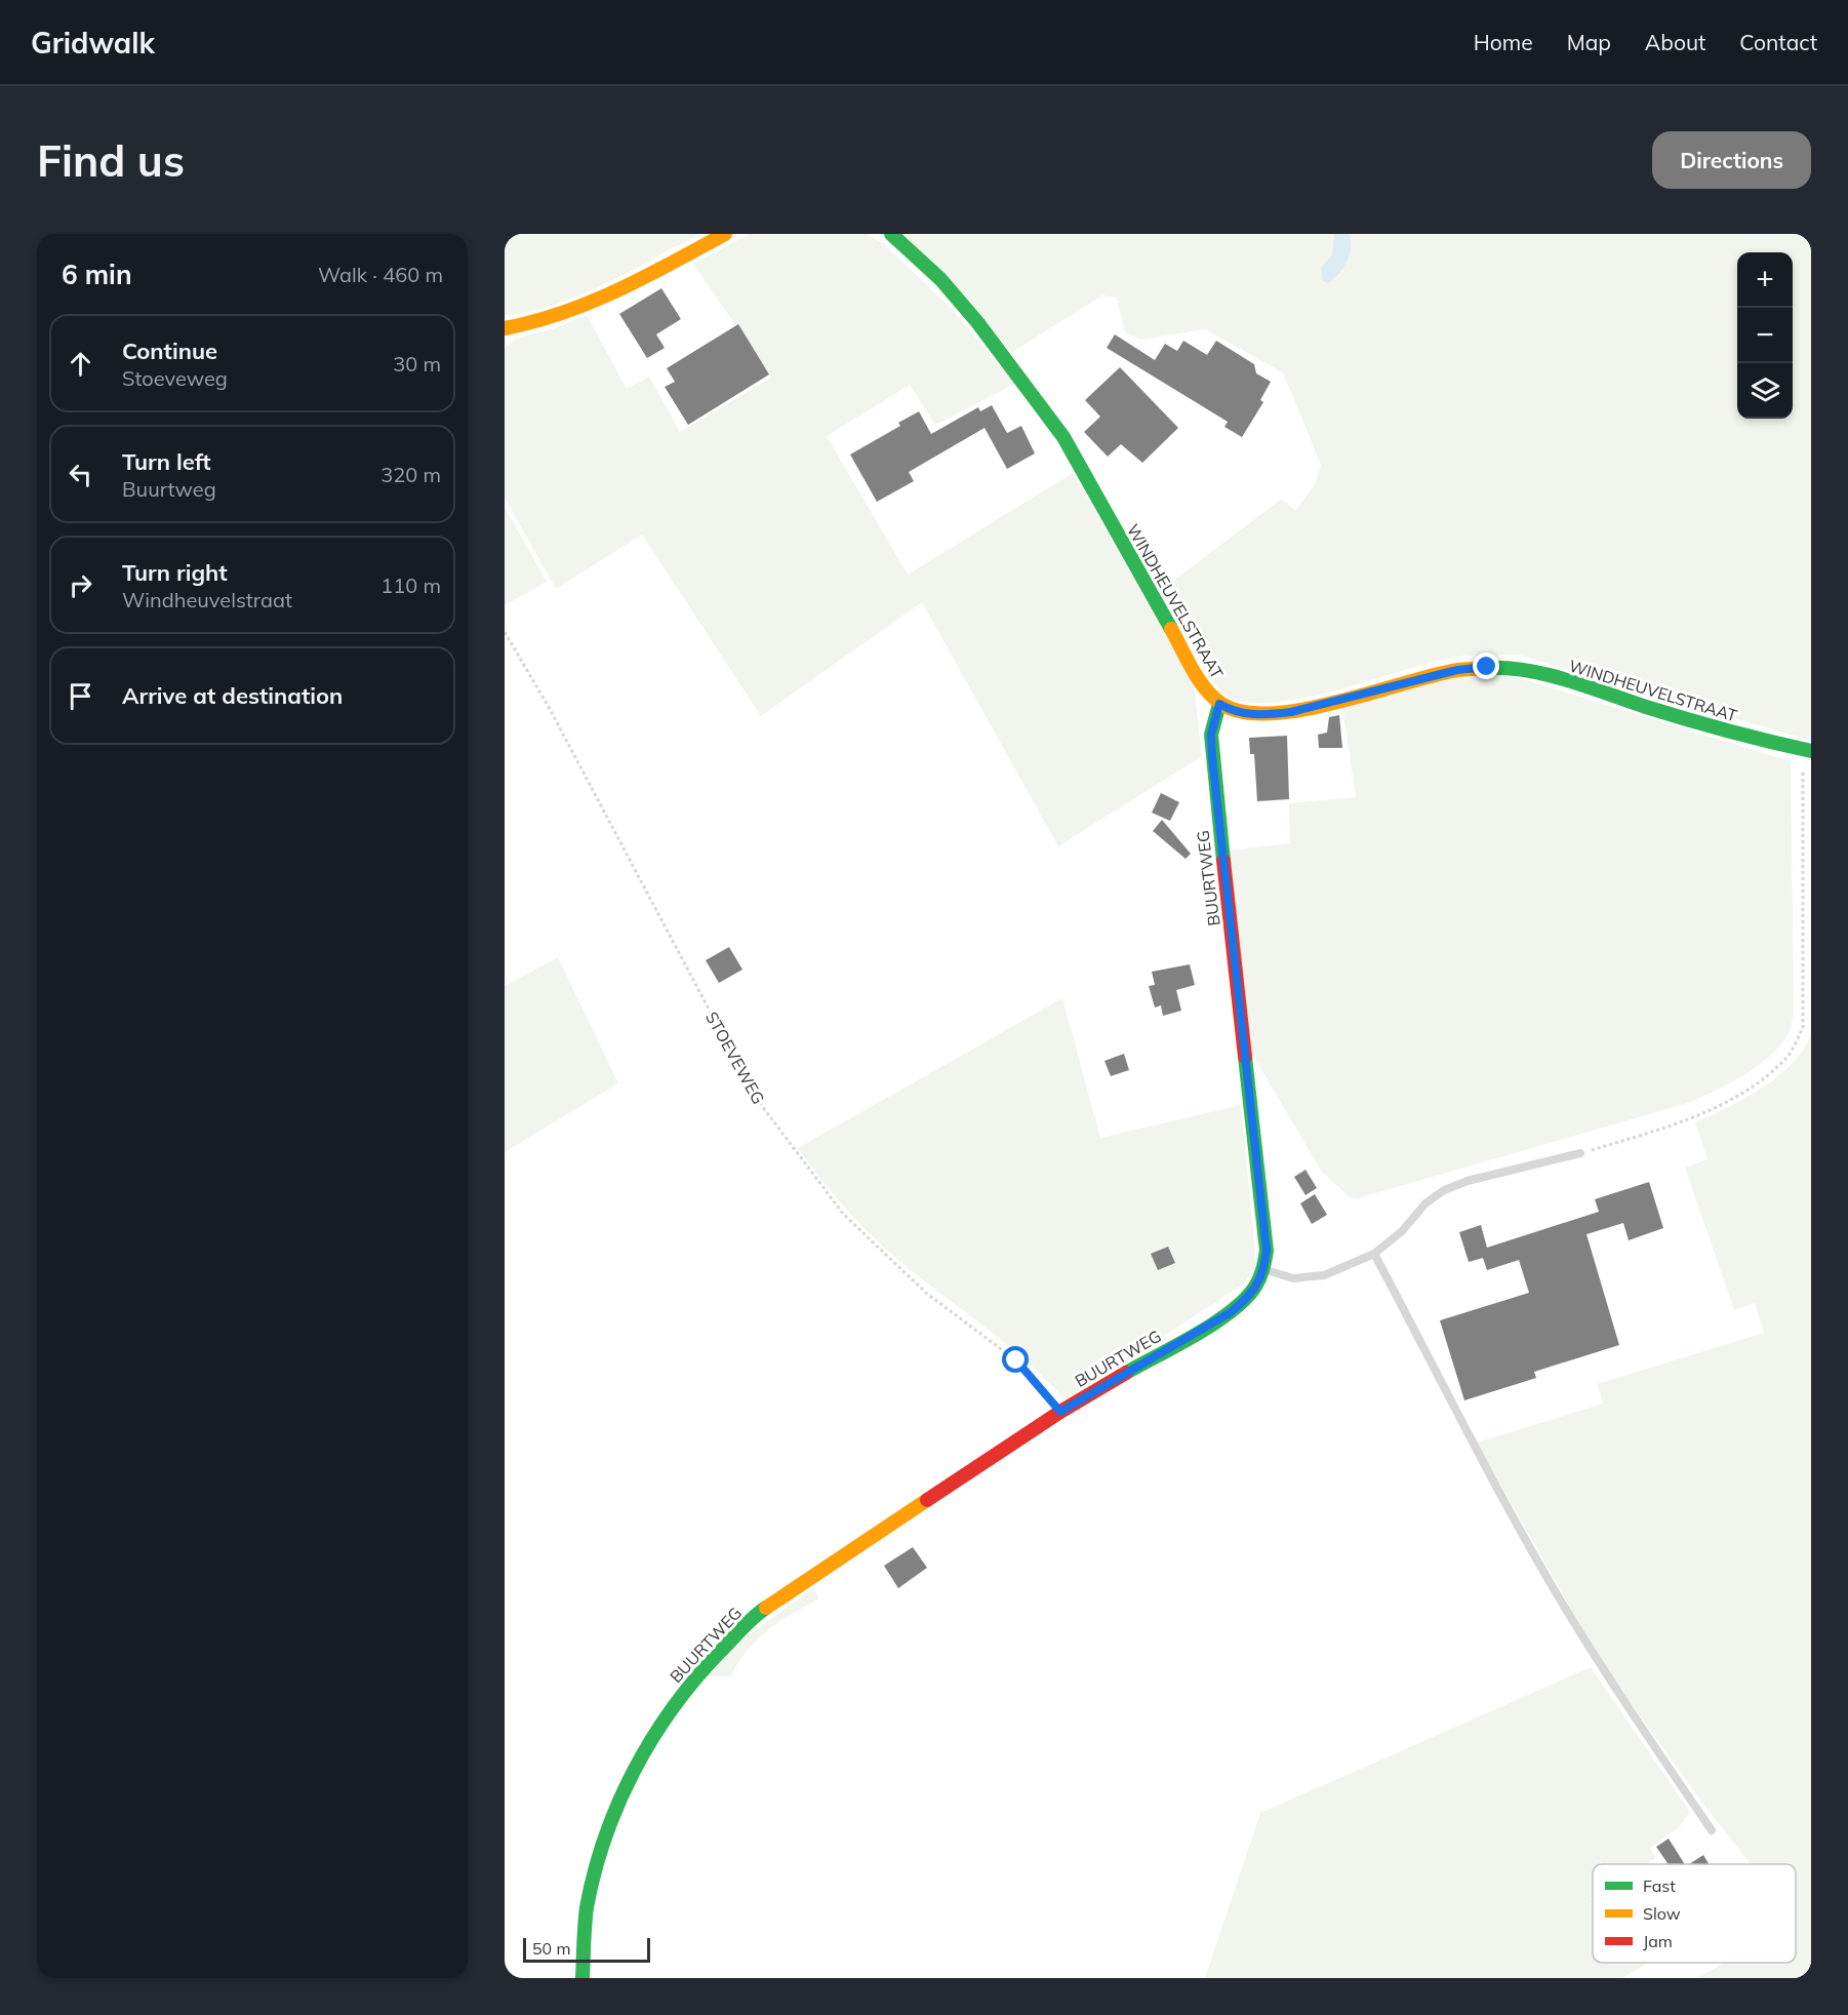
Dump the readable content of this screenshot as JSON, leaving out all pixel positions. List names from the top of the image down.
{
  "streets": {
    "street": ["WINDHEUVELSTRAAT", "BUURTWEG"],
    "path": ["STOEVEWEG"]
  },
  "crossings": [
    ["WINDHEUVELSTRAAT", "BUURTWEG"],
    ["BUURTWEG", "STOEVEWEG"]
  ],
  "legend": ["Fast", "Slow", "Jam"],
  "scale_bar": "50 m",
  "page": {
    "header": "Gridwalk",
    "nav": [
      "Home",
      "Map",
      "About",
      "Contact"
    ],
    "buttons": "Directions",
    "title": "Find us",
    "heading": ["6 min", "Walk · 460 m"],
    "map_buttons": ["+", "−"],
    "list": [
      ["Continue", "Stoeveweg", "30 m"],
      ["Turn left", "Buurtweg", "320 m"],
      ["Turn right", "Windheuvelstraat", "110 m"],
      "Arrive at destination"
    ],
    "scale": "50 m"
  }
}
